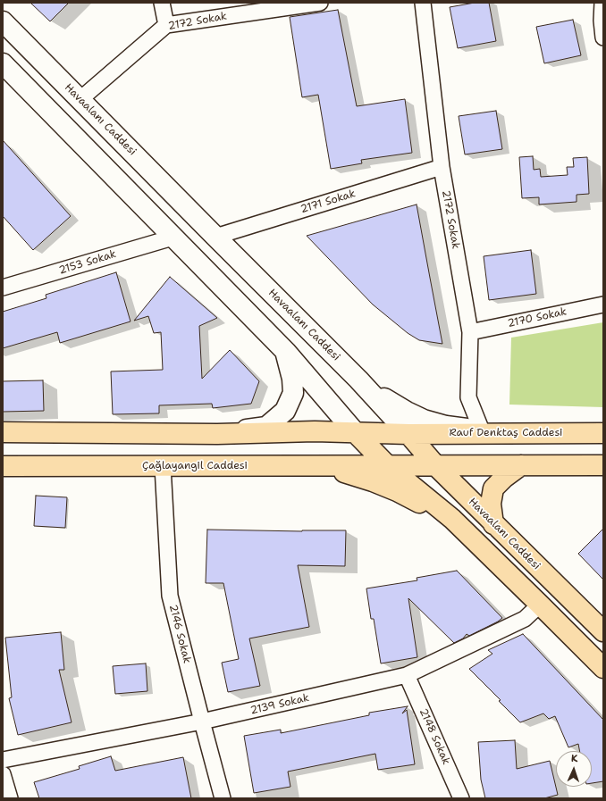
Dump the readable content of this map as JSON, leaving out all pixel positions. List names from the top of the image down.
{
  "streets": {
    "main road": ["Havaalanı Caddesi", "Rauf Denktaş Caddesi", "Çağlayangil Caddesi"],
    "street": [
      "2172 Sokak",
      "2171 Sokak",
      "2153 Sokak",
      "2170 Sokak",
      "2146 Sokak",
      "2139 Sokak",
      "2148 Sokak"
    ]
  },
  "crossings": [
    ["2172 Sokak", "Havaalanı Caddesi"],
    ["2172 Sokak", "2171 Sokak"],
    ["2172 Sokak", "2170 Sokak"],
    ["2172 Sokak", "Rauf Denktaş Caddesi"],
    ["Havaalanı Caddesi", "2171 Sokak"],
    ["Havaalanı Caddesi", "Rauf Denktaş Caddesi"],
    ["Havaalanı Caddesi", "Çağlayangil Caddesi"],
    ["Çağlayangil Caddesi", "2146 Sokak"],
    ["2146 Sokak", "2139 Sokak"],
    ["2139 Sokak", "2148 Sokak"]
  ],
  "north": "top"
}
